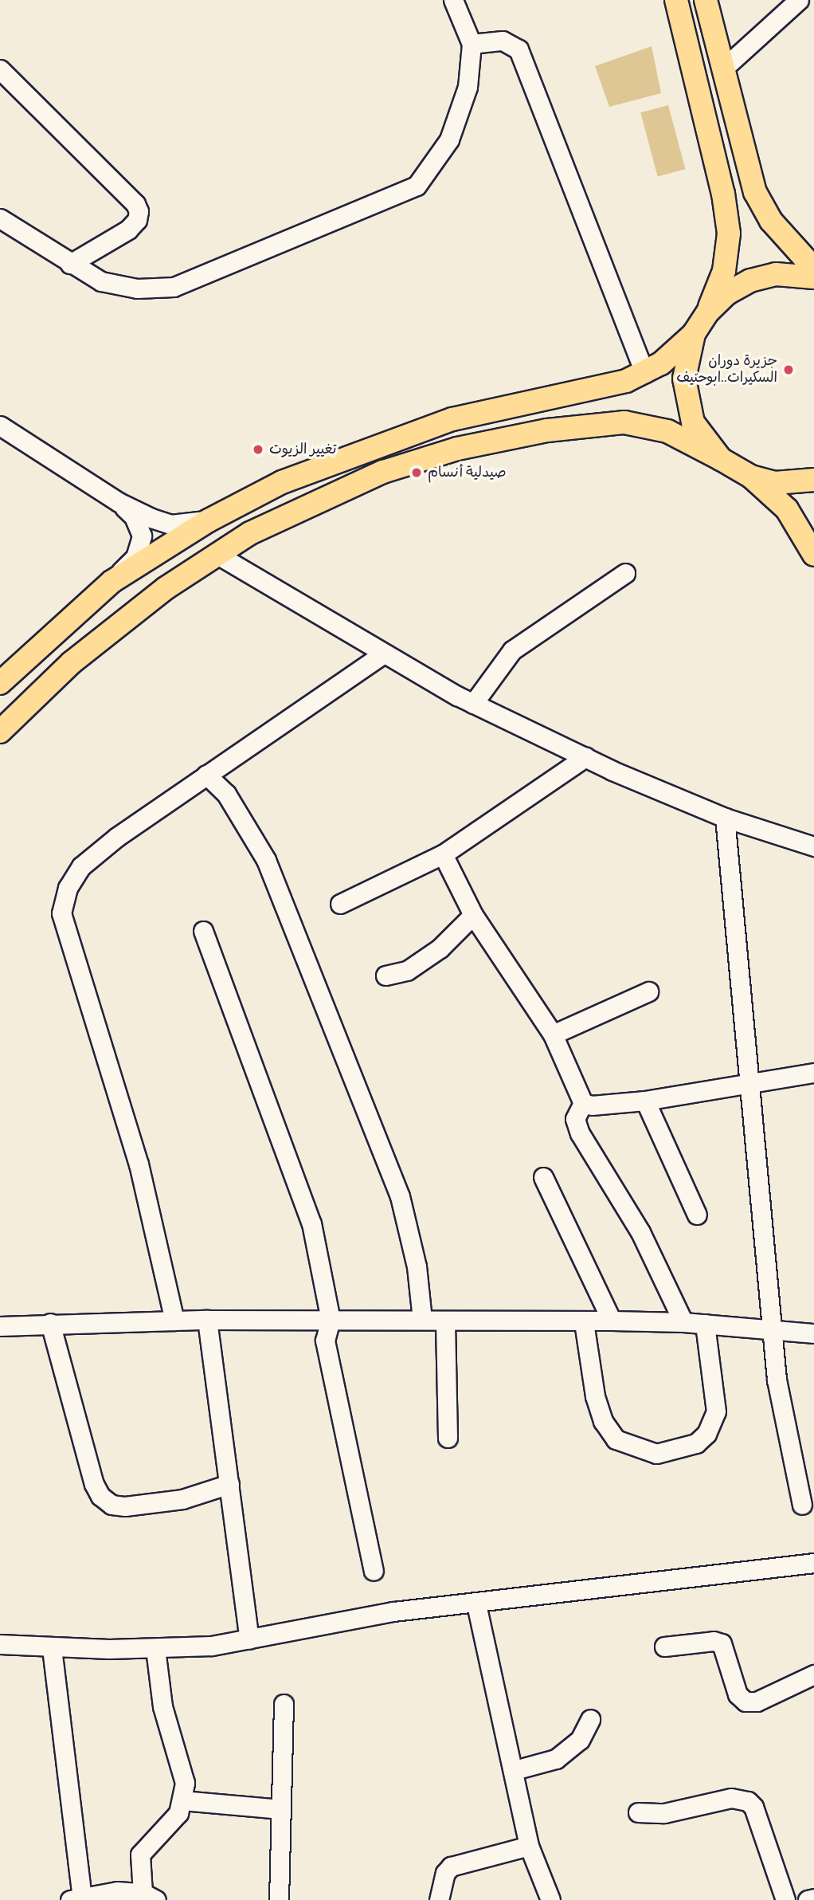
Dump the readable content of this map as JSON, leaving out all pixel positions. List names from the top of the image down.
{
  "places": ["جزيرة دوران السكيرات..ابوحنيف", "تغيير الزيوت", "صيدلية أنسام"]
}
